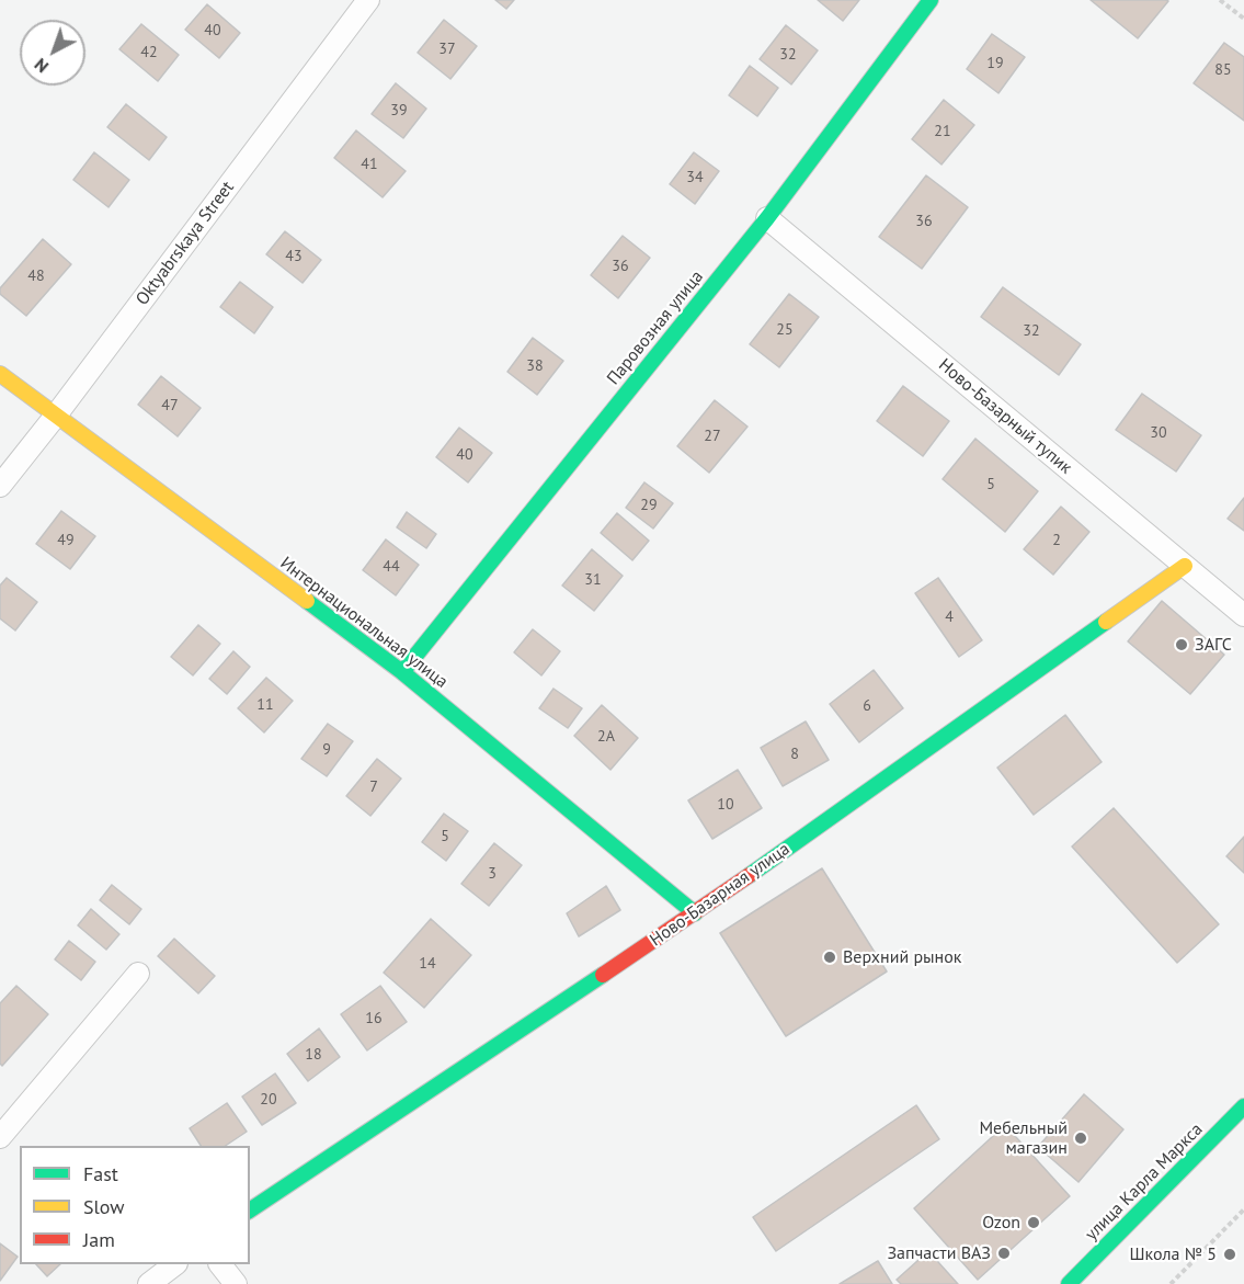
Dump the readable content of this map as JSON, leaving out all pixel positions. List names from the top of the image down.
{
  "streets": {
    "street": [
      "Oktyabrskaya Street",
      "Паровозная улица",
      "Ново-Базарный тупик",
      "Интернациональная улица",
      "Ново-Базарная улица",
      "улица Карла Маркса"
    ]
  },
  "crossings": [
    ["Oktyabrskaya Street", "Интернациональная улица"],
    ["Паровозная улица", "Ново-Базарный тупик"],
    ["Паровозная улица", "Интернациональная улица"],
    ["Ново-Базарный тупик", "Ново-Базарная улица"],
    ["Интернациональная улица", "Ново-Базарная улица"]
  ],
  "places": [
    "ЗАГС",
    "Верхний рынок",
    "Мебельный магазин",
    "Ozon",
    "Запчасти ВАЗ",
    "Школа № 5"
  ],
  "house_numbers": [
    "40",
    "37",
    "42",
    "32",
    "19",
    "85",
    "39",
    "21",
    "41",
    "34",
    "36",
    "43",
    "36",
    "48",
    "25",
    "32",
    "38",
    "47",
    "30",
    "27",
    "40",
    "5",
    "29",
    "49",
    "2",
    "44",
    "31",
    "4",
    "11",
    "6",
    "2А",
    "9",
    "8",
    "7",
    "10",
    "5",
    "3",
    "14",
    "16",
    "18",
    "20"
  ],
  "legend": ["Fast", "Slow", "Jam"],
  "north": "bottom left"
}
